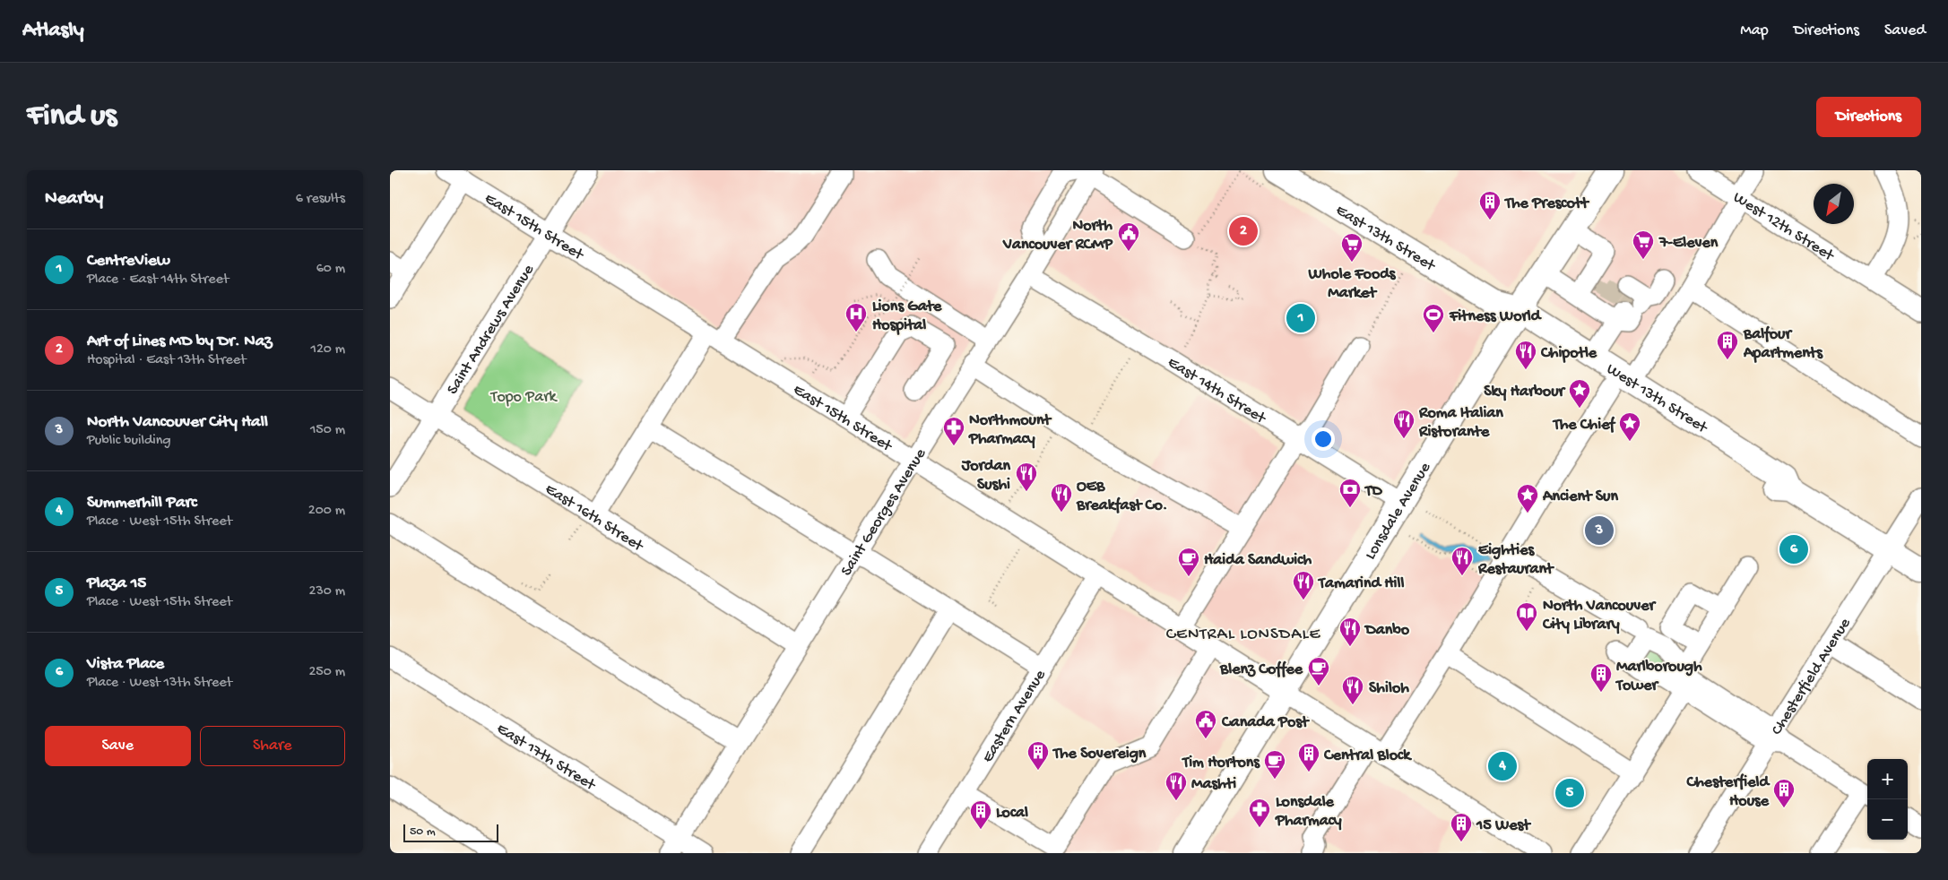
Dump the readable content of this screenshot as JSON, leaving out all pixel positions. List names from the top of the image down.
{
  "streets": {
    "main road": ["East 13th Street", "West 13th Street", "Lonsdale Avenue"],
    "street": [
      "West 12th Street",
      "East 15th Street",
      "Saint Andrews Avenue",
      "East 14th Street",
      "Saint Georges Avenue",
      "East 16th Street",
      "Chesterfield Avenue",
      "Eastern Avenue",
      "East 17th Street"
    ]
  },
  "crossings": [
    ["East 15th Street", "Saint Andrews Avenue"],
    ["East 15th Street", "Lonsdale Avenue"],
    ["East 15th Street", "Saint Georges Avenue"],
    ["East 15th Street", "Eastern Avenue"],
    ["East 13th Street", "West 13th Street"],
    ["East 13th Street", "Lonsdale Avenue"],
    ["Saint Andrews Avenue", "East 16th Street"],
    ["East 14th Street", "Lonsdale Avenue"],
    ["East 14th Street", "Saint Georges Avenue"],
    ["West 13th Street", "Lonsdale Avenue"],
    ["West 13th Street", "Chesterfield Avenue"],
    ["Saint Georges Avenue", "East 16th Street"],
    ["Saint Georges Avenue", "East 17th Street"]
  ],
  "districts": ["CENTRAL LONSDALE"],
  "parks": ["Topo Park"],
  "places": {
    "building": [
      "The Prescott",
      "Balfour Apartments",
      "Marlborough Tower",
      "The Sovereign",
      "Central Block",
      "Chesterfield House",
      "Local",
      "15 West"
    ],
    "public building": ["North Vancouver RCMP", "Canada Post"],
    "supermarket": ["7-Eleven", "Whole Foods Market"],
    "hospital": ["Lions Gate Hospital"],
    "sports": ["Fitness World"],
    "restaurant": [
      "Chipotle",
      "Roma Italian Ristorante",
      "Jordan Sushi",
      "OEB Breakfast Co.",
      "Eighties Restaurant",
      "Tamarind Hill",
      "Danbo",
      "Shiloh",
      "Mashti"
    ],
    "place": ["Sky Harbour", "The Chief", "Ancient Sun"],
    "pharmacy": ["Northmount Pharmacy", "Lonsdale Pharmacy"],
    "bank": ["TD"],
    "cafe": ["Haida Sandwich", "Blenz Coffee", "Tim Hortons"],
    "library": ["North Vancouver City Library"]
  },
  "scale_bar": "50 m",
  "north": "bottom left",
  "page": {
    "header": "Atlasly",
    "nav": ["Map", "Directions", "Saved"],
    "buttons": [
      "Directions",
      ["Save", "Share"]
    ],
    "title": "Find us",
    "heading": ["Nearby", "6 results"],
    "pins": [
      "2",
      "1",
      "3",
      "6",
      "4",
      "5"
    ],
    "list": [
      {
        "mark": "1",
        "name": "CentreView",
        "note": "Place · East 14th Street",
        "value": "60 m"
      },
      {
        "mark": "2",
        "name": "Art of Lines MD by Dr. Naz",
        "note": "Hospital · East 13th Street",
        "value": "120 m"
      },
      {
        "mark": "3",
        "name": "North Vancouver City Hall",
        "note": "Public building",
        "value": "150 m"
      },
      {
        "mark": "4",
        "name": "Summerhill Parc",
        "note": "Place · West 15th Street",
        "value": "200 m"
      },
      {
        "mark": "5",
        "name": "Plaza 15",
        "note": "Place · West 15th Street",
        "value": "230 m"
      },
      {
        "mark": "6",
        "name": "Vista Place",
        "note": "Place · West 13th Street",
        "value": "250 m"
      }
    ],
    "map_buttons": ["+", "−"],
    "scale": "50 m"
  }
}
